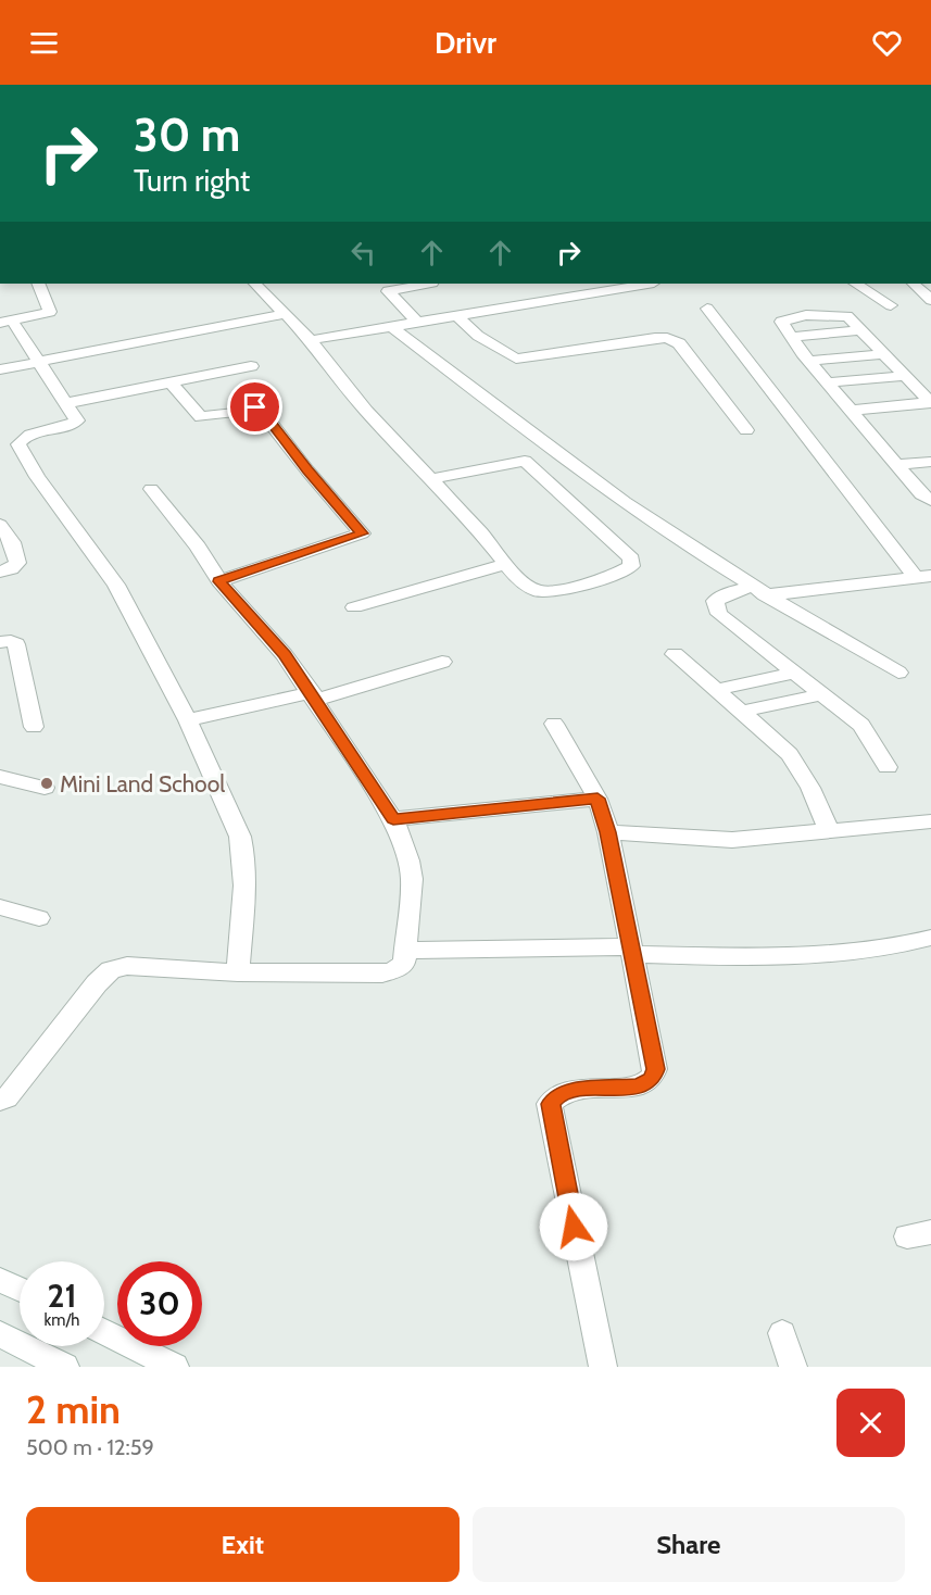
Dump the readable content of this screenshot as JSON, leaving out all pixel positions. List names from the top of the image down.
{
  "places": ["Mini Land School"],
  "page": {
    "header": "Drivr",
    "turn": ["30 m", "Turn right"],
    "speed": "21 km/h",
    "limit": "30",
    "heading": ["2 min", "500 m · 12:59"],
    "buttons": ["Exit", "Share"]
  }
}
